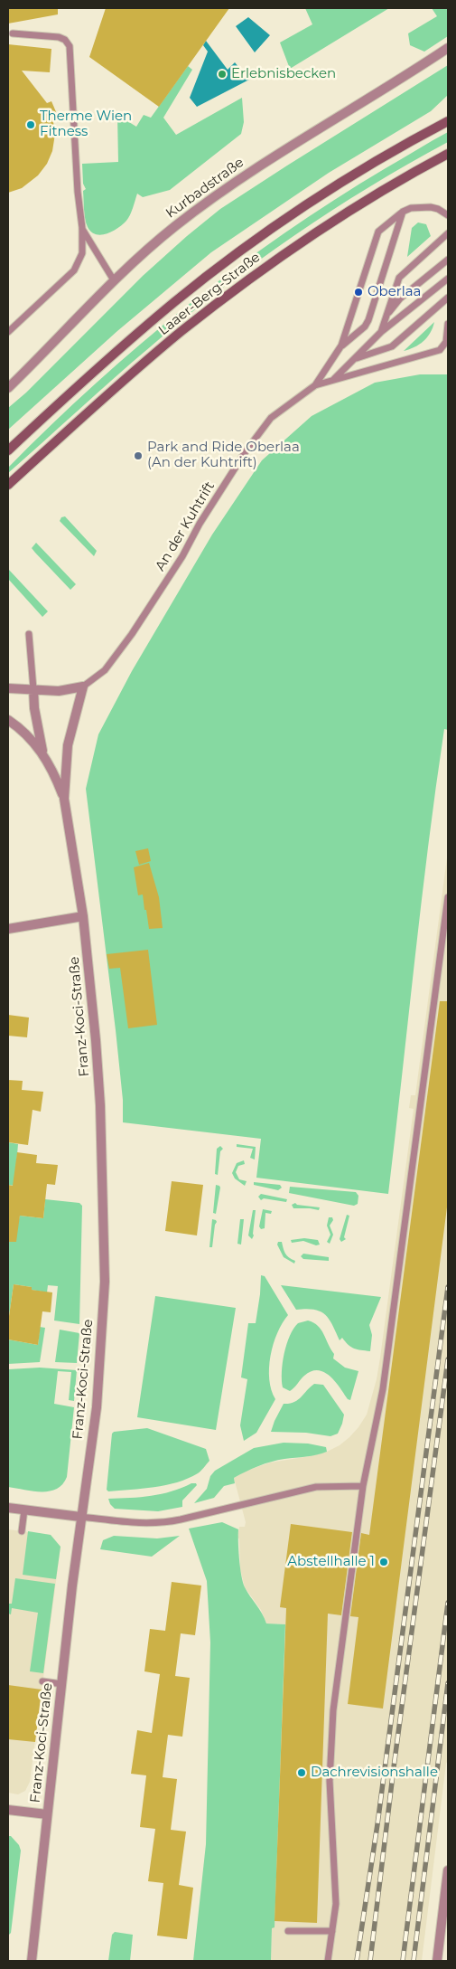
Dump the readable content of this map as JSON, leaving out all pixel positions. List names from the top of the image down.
{
  "streets": {
    "main road": ["Laaer-Berg-Straße"],
    "street": ["Kurbadstraße", "Franz-Koci-Straße"],
    "lane": ["An der Kuhtrift"]
  },
  "crossings": [
    ["An der Kuhtrift", "Franz-Koci-Straße"]
  ],
  "places": [
    "Erlebnisbecken",
    "Therme Wien Fitness",
    "Oberlaa",
    "Park and Ride Oberlaa (An der Kuhtrift)",
    "Abstellhalle 1",
    "Dachrevisionshalle"
  ]
}
